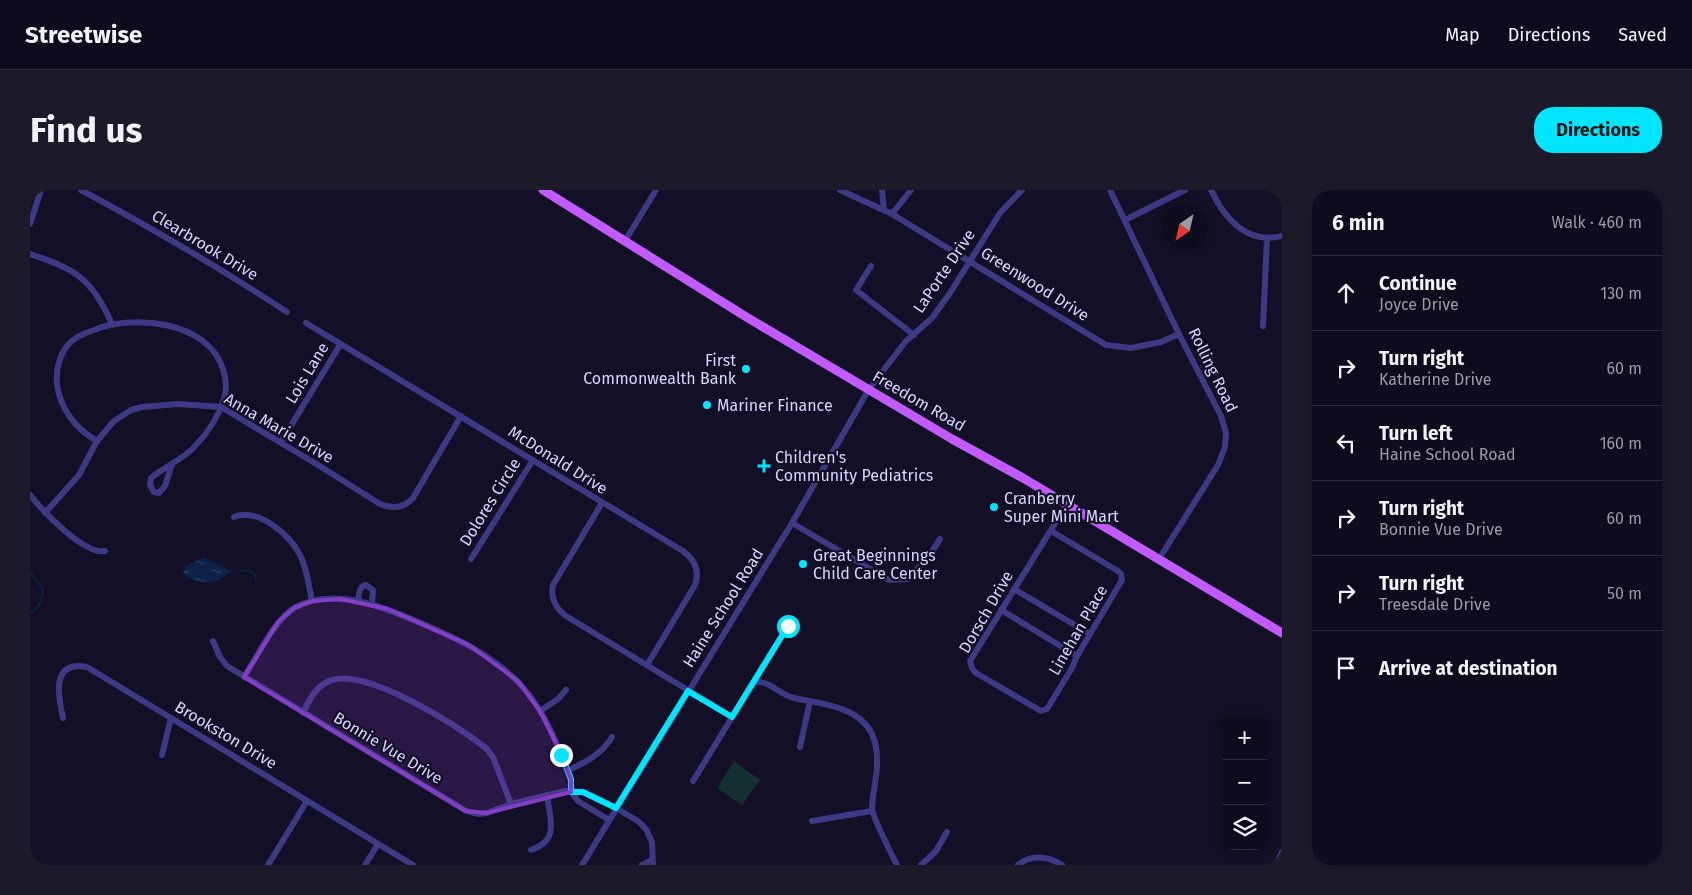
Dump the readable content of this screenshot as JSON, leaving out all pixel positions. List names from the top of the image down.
{
  "streets": {
    "main road": ["Freedom Road"],
    "street": [
      "Clearbrook Drive",
      "LaPorte Drive",
      "Greenwood Drive",
      "Rolling Road",
      "Lois Lane",
      "Anna Marie Drive",
      "McDonald Drive",
      "Dolores Circle",
      "Haine School Road",
      "Dorsch Drive",
      "Linehan Place",
      "Brookston Drive",
      "Bonnie Vue Drive"
    ]
  },
  "crossings": [
    ["LaPorte Drive", "Greenwood Drive"],
    ["LaPorte Drive", "Freedom Road"],
    ["LaPorte Drive", "Haine School Road"],
    ["Greenwood Drive", "Rolling Road"],
    ["Rolling Road", "Freedom Road"],
    ["Lois Lane", "Anna Marie Drive"],
    ["Lois Lane", "McDonald Drive"],
    ["Freedom Road", "Haine School Road"],
    ["Freedom Road", "Dorsch Drive"],
    ["Anna Marie Drive", "McDonald Drive"],
    ["McDonald Drive", "Dolores Circle"],
    ["Haine School Road", "Bonnie Vue Drive"],
    ["Dorsch Drive", "Linehan Place"]
  ],
  "places": {
    "other": [
      "First Commonwealth Bank",
      "Mariner Finance",
      "Cranberry Super Mini Mart",
      "Great Beginnings Child Care Center"
    ],
    "health": ["Children's Community Pediatrics"]
  },
  "north": "bottom left",
  "page": {
    "header": "Streetwise",
    "nav": ["Map", "Directions", "Saved"],
    "buttons": "Directions",
    "title": "Find us",
    "heading": ["6 min", "Walk · 460 m"],
    "list": [
      ["Continue", "Joyce Drive", "130 m"],
      ["Turn right", "Katherine Drive", "60 m"],
      ["Turn left", "Haine School Road", "160 m"],
      ["Turn right", "Bonnie Vue Drive", "60 m"],
      ["Turn right", "Treesdale Drive", "50 m"],
      "Arrive at destination"
    ],
    "map_buttons": ["+", "−"]
  }
}
